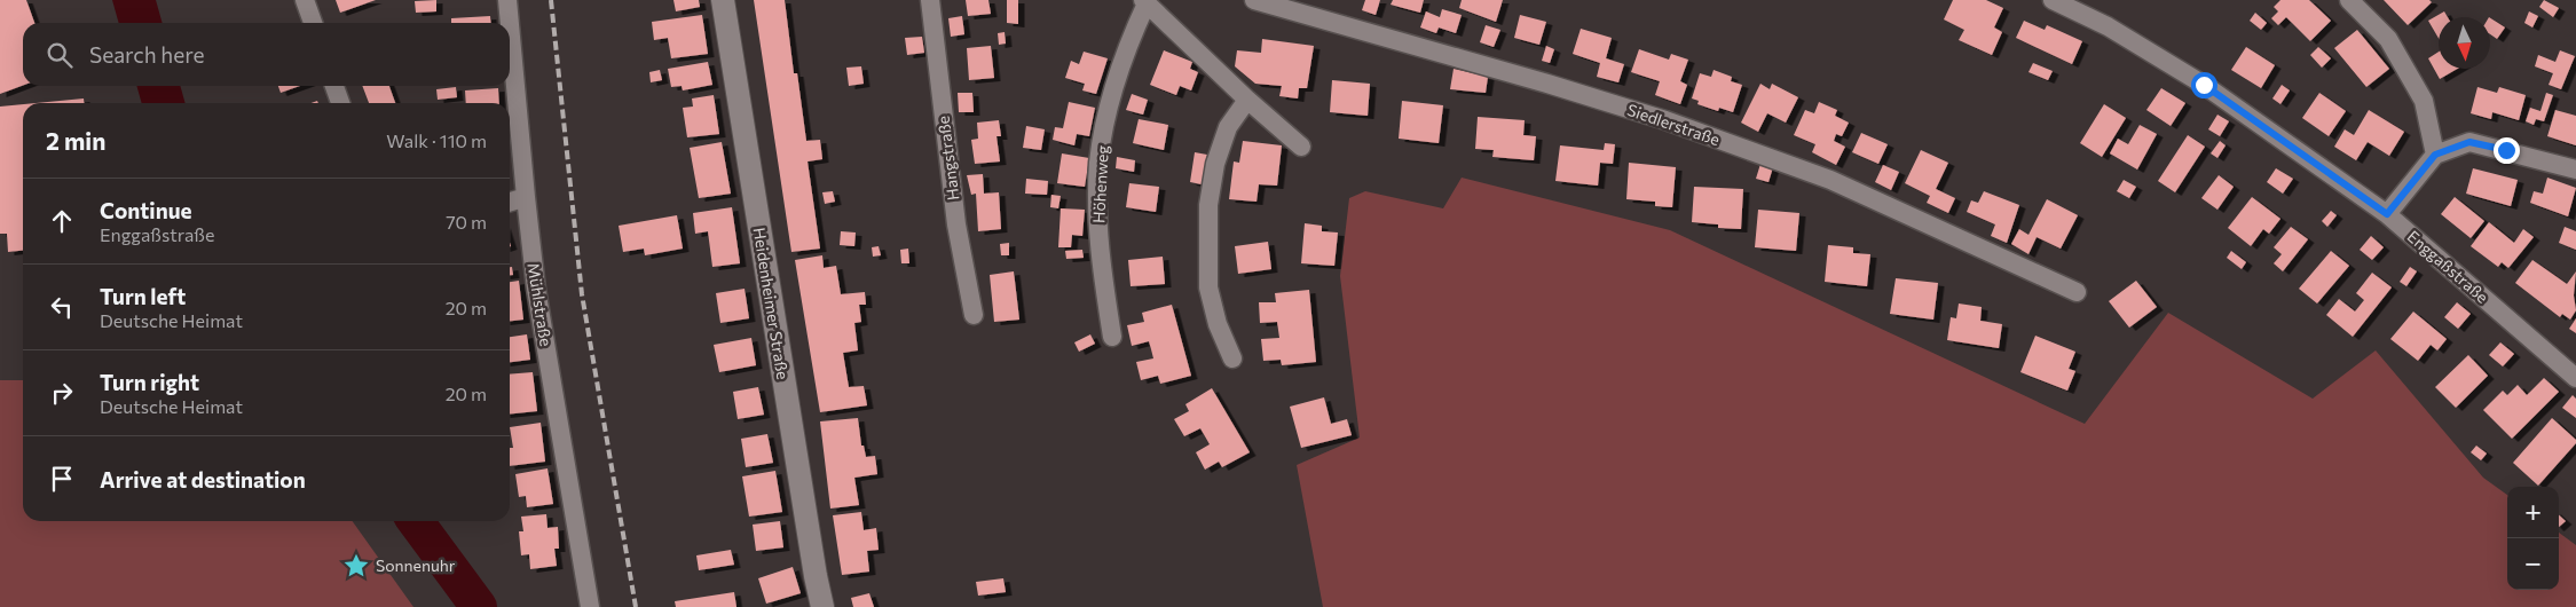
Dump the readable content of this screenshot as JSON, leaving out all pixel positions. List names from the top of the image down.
{
  "streets": {
    "street": [
      "Siedlerstraße",
      "Hangstraße",
      "Höhenweg",
      "Enggaßstraße",
      "Heidenheimer Straße",
      "Mühlstraße"
    ]
  },
  "places": {
    "place": ["Sonnenuhr"]
  },
  "north": "bottom",
  "page": {
    "search": "Search here",
    "heading": ["2 min", "Walk · 110 m"],
    "list": [
      ["Continue", "Enggaßstraße", "70 m"],
      ["Turn left", "Deutsche Heimat", "20 m"],
      ["Turn right", "Deutsche Heimat", "20 m"],
      "Arrive at destination"
    ],
    "map_buttons": ["+", "−"]
  }
}
